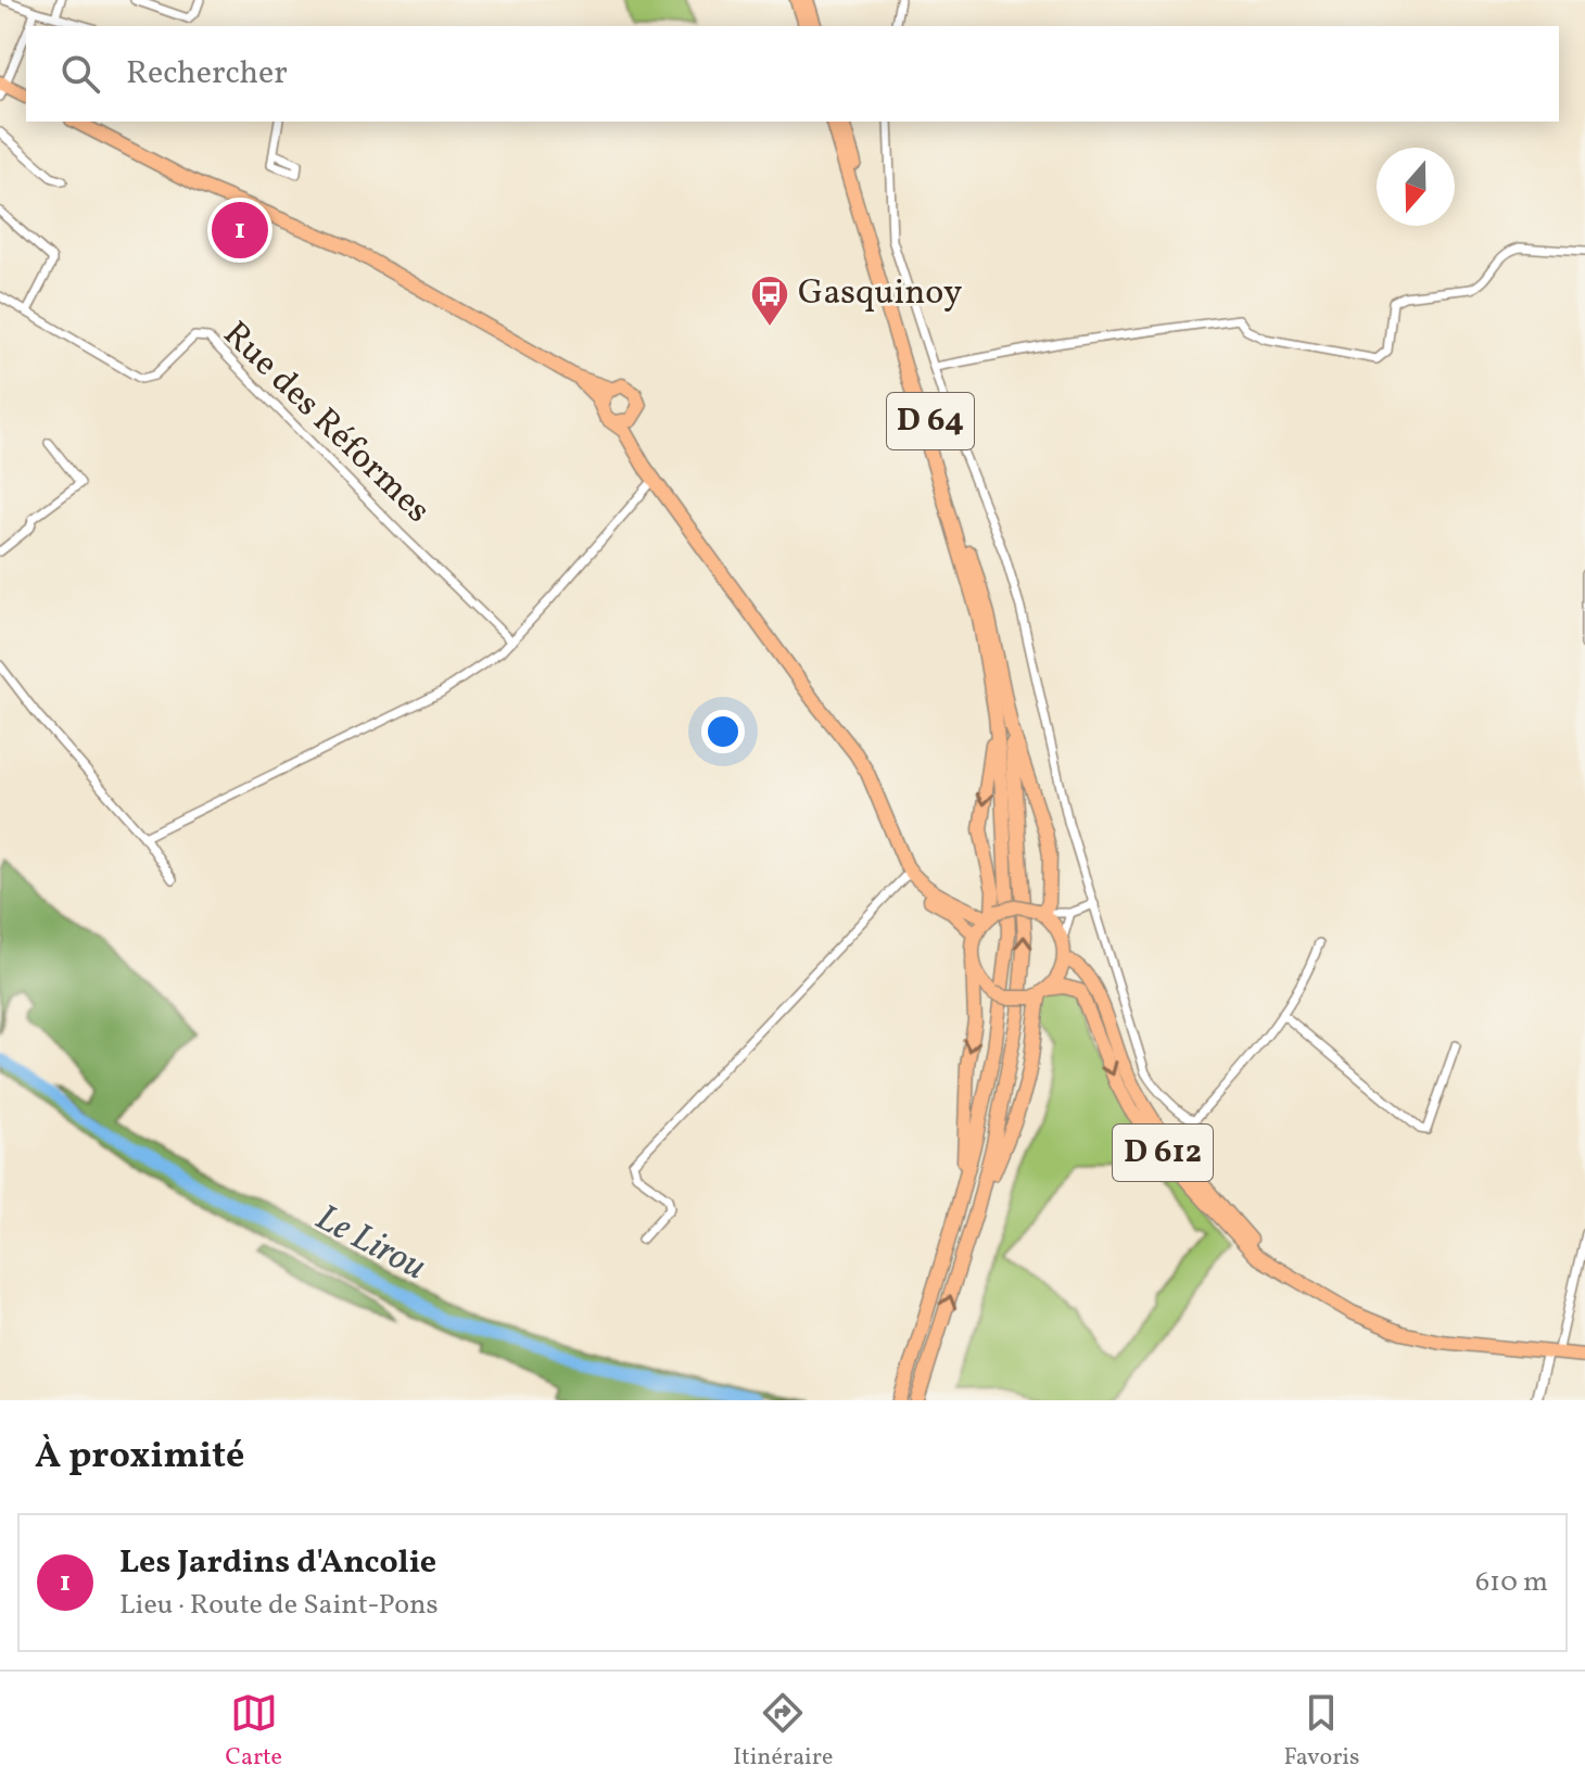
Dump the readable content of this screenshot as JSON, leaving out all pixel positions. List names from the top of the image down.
{
  "streets": {
    "main road": ["D 64", "D 612"],
    "street": ["Rue des Réformes"]
  },
  "crossings": [
    ["D 64", "D 612"]
  ],
  "water": ["Le Lirou"],
  "places": {
    "bus stop": ["Gasquinoy"]
  },
  "north": "bottom",
  "page": {
    "search": "Rechercher",
    "pins": "1",
    "heading": "À proximité",
    "list": [
      {
        "mark": "1",
        "name": "Les Jardins d'Ancolie",
        "note": "Lieu · Route de Saint-Pons",
        "value": "610 m"
      }
    ],
    "nav": ["Carte", "Itinéraire", "Favoris"]
  }
}
